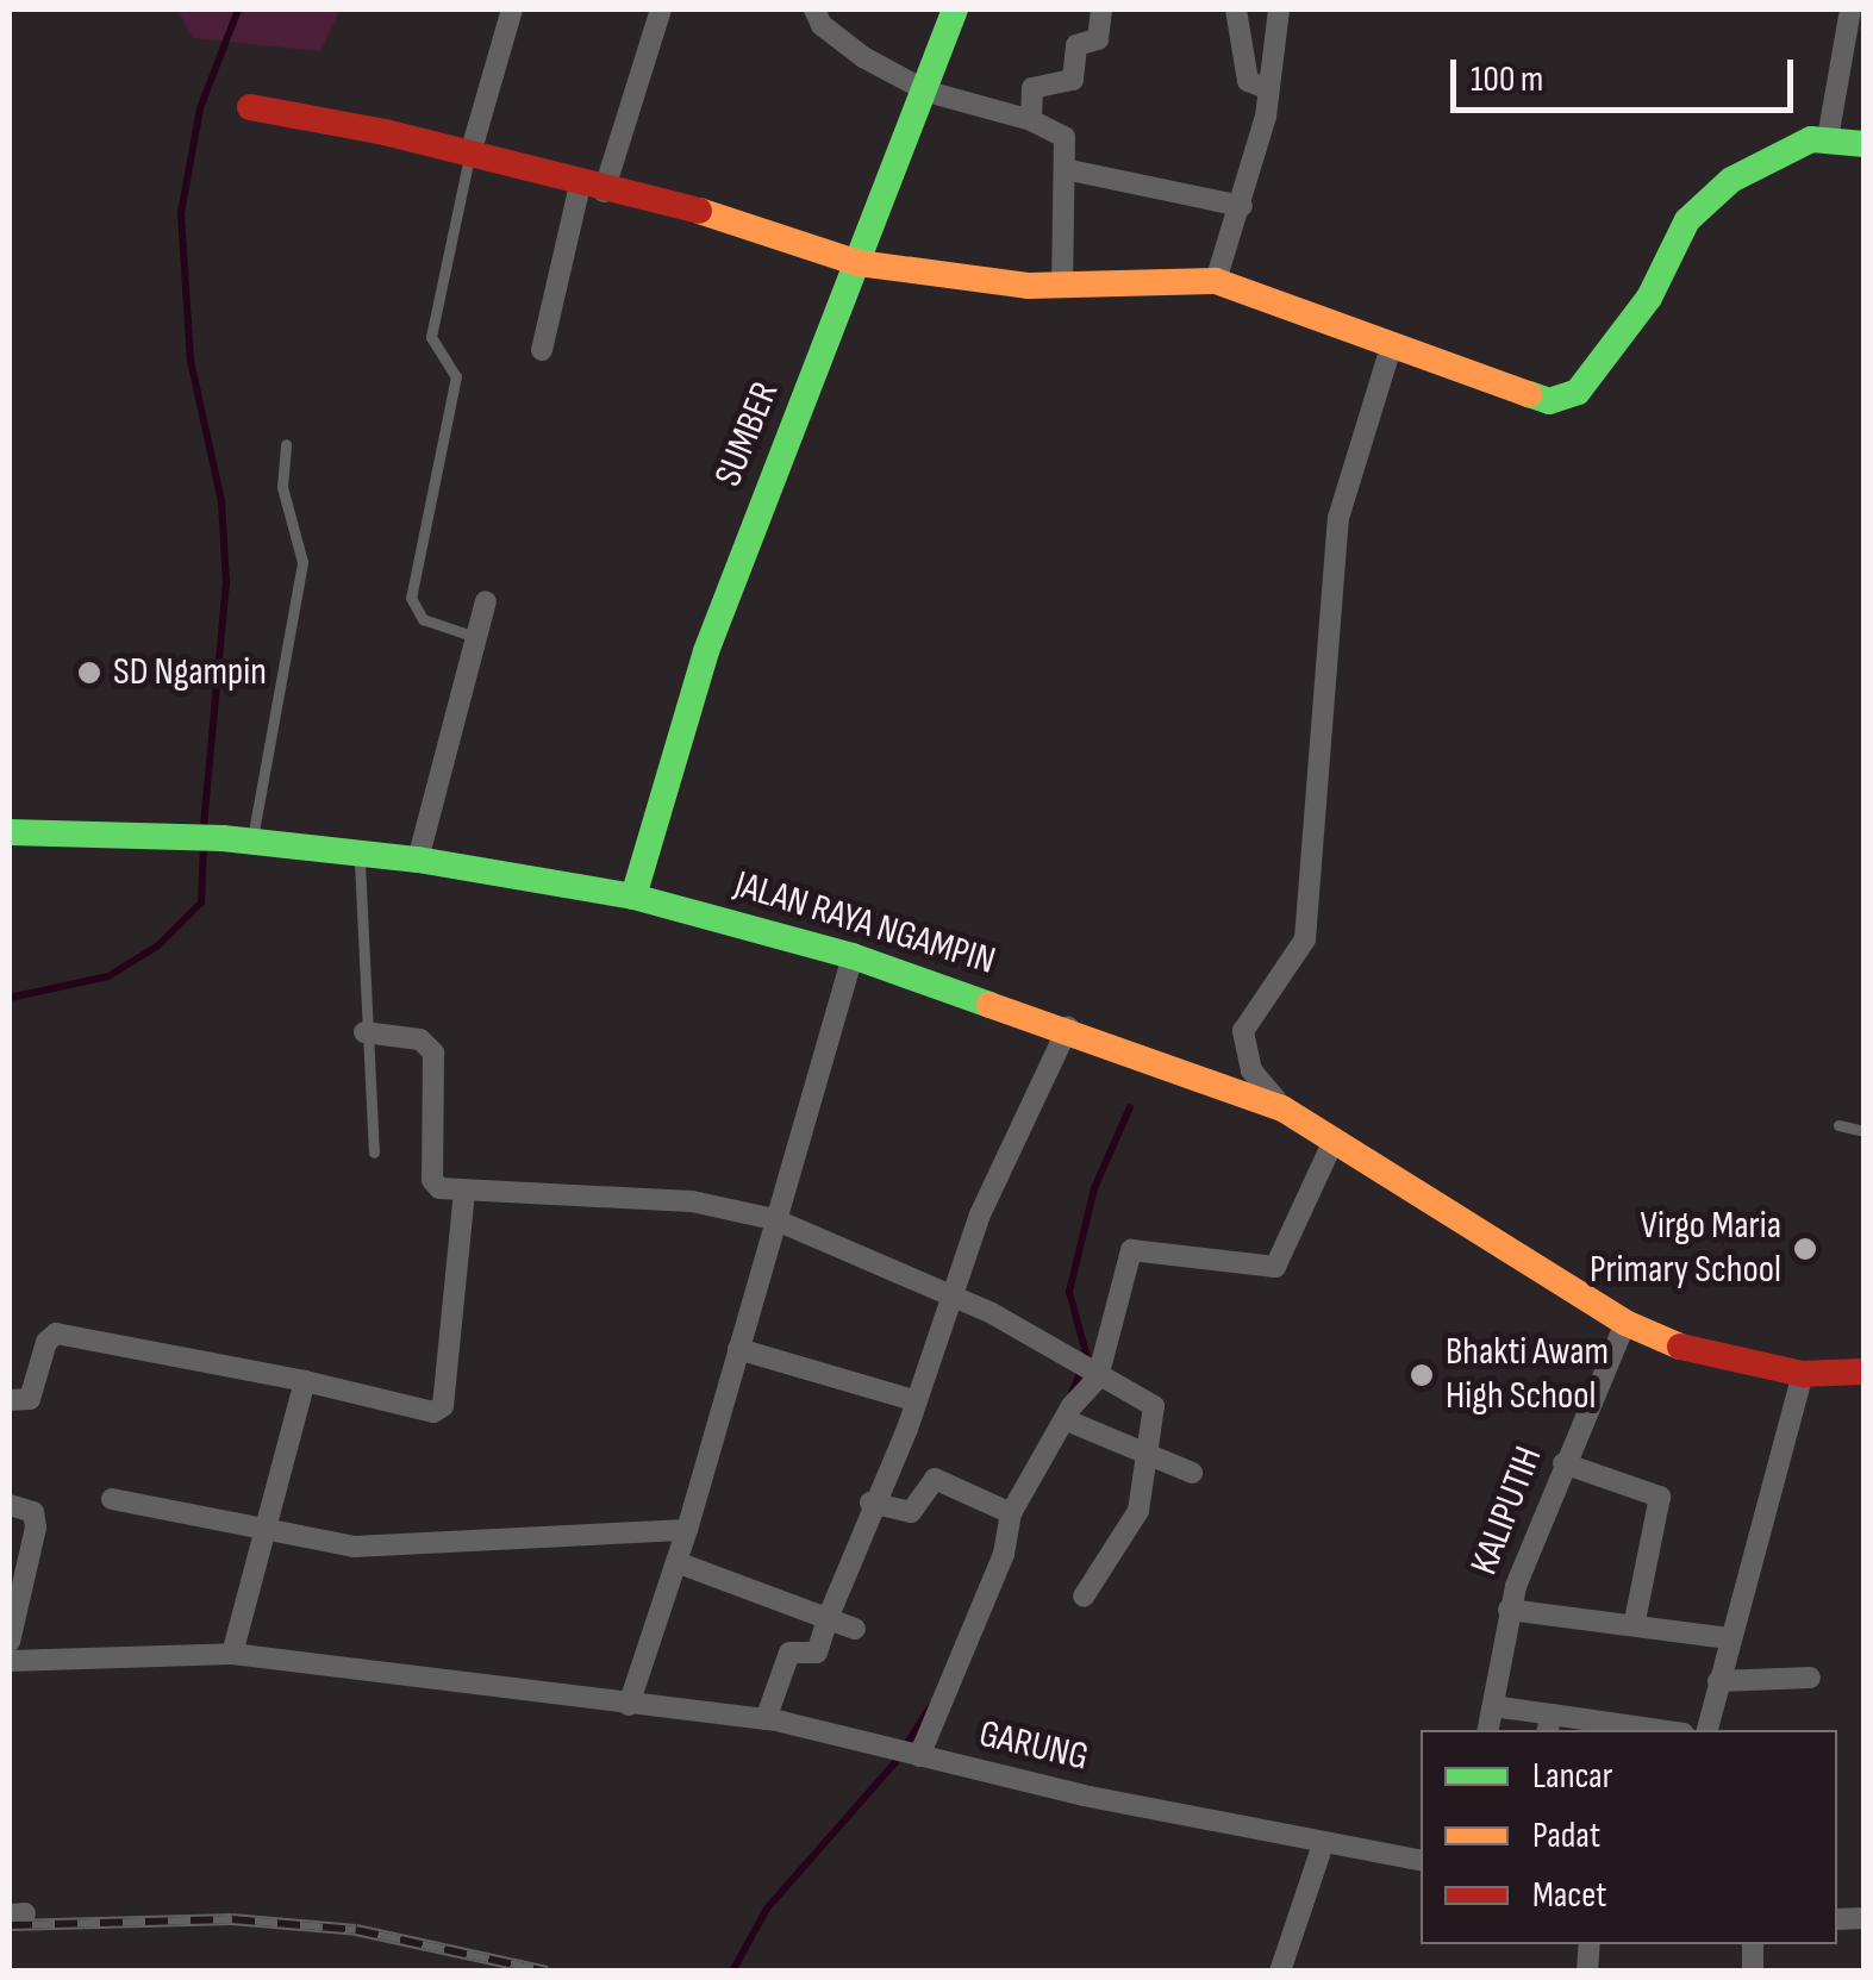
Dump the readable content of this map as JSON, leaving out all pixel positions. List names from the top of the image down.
{
  "streets": {
    "street": [
      "SUMBER",
      "JALAN RAYA NGAMPIN",
      "KALIPUTIH",
      "GARUNG"
    ]
  },
  "crossings": [
    ["SUMBER", "JALAN RAYA NGAMPIN"],
    ["JALAN RAYA NGAMPIN", "KALIPUTIH"]
  ],
  "places": ["SD Ngampin", "Virgo Maria Primary School", "Bhakti Awam High School"],
  "legend": ["Lancar", "Padat", "Macet"],
  "scale_bar": "100 m"
}
